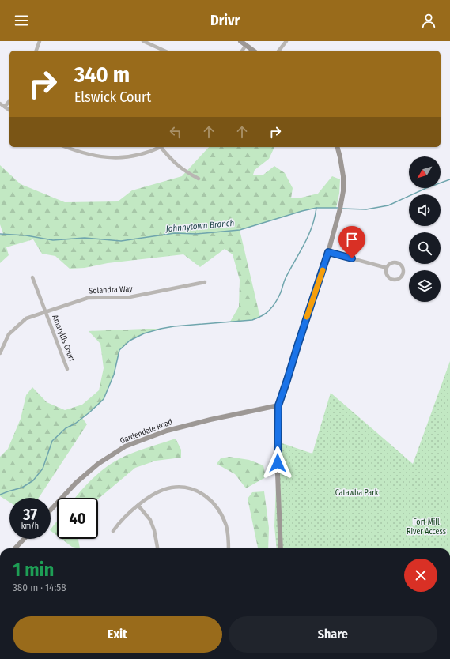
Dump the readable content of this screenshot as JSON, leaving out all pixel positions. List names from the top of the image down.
{
  "streets": {
    "street": ["Solandra Way", "Amaryllis Court", "Gardendale Road"]
  },
  "crossings": [
    ["Solandra Way", "Amaryllis Court"]
  ],
  "water": ["Johnnytown Branch"],
  "parks": ["Catawba Park", "Fort Mill River Access"],
  "north": "bottom left",
  "page": {
    "header": "Drivr",
    "turn": ["340 m", "Elswick Court"],
    "speed": "37 km/h",
    "limit": "40",
    "heading": ["1 min", "380 m · 14:58"],
    "buttons": ["Exit", "Share"]
  }
}
